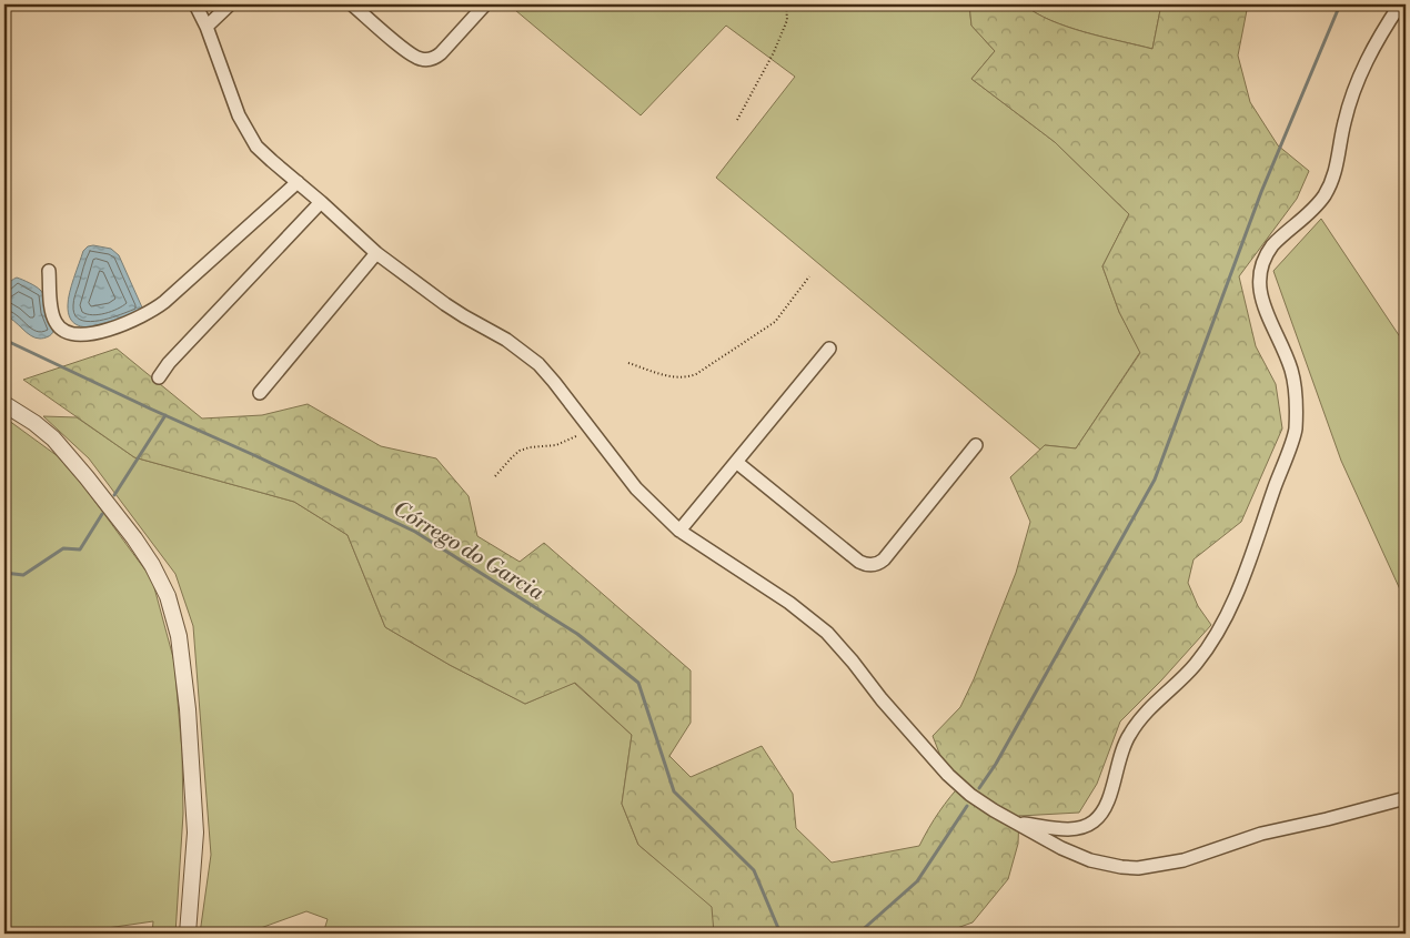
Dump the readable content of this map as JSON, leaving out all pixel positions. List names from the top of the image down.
{
  "water": ["Córrego do Garcia"]
}
